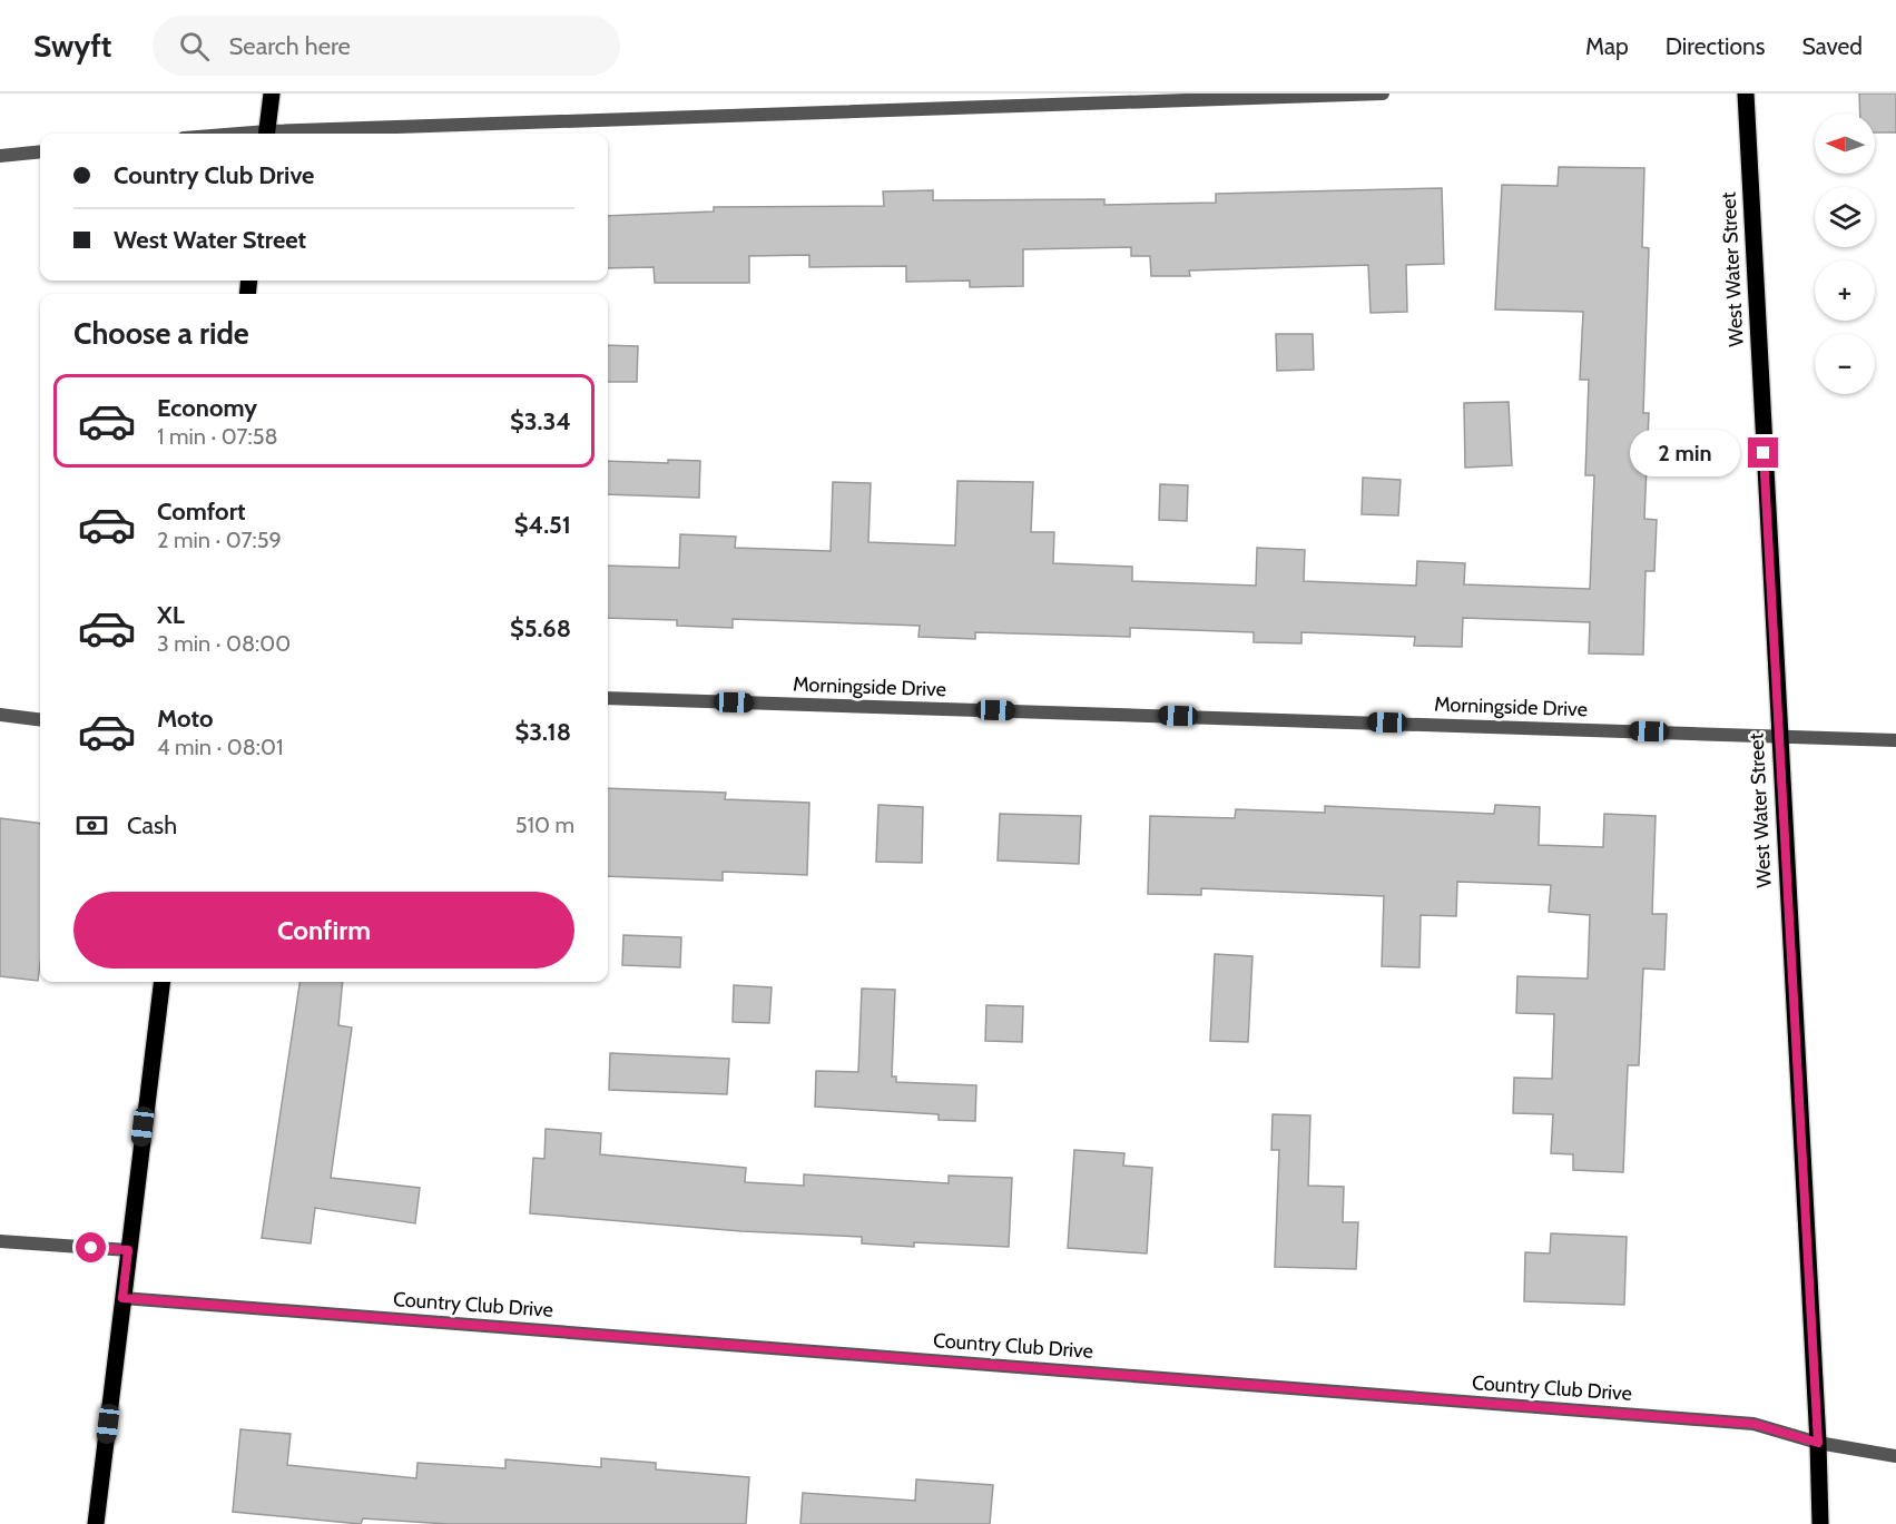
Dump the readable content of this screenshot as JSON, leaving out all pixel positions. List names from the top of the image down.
{
  "streets": {
    "main road": ["West Water Street"],
    "street": ["Morningside Drive", "Country Club Drive"]
  },
  "crossings": [
    ["West Water Street", "Morningside Drive"],
    ["West Water Street", "Country Club Drive"]
  ],
  "north": "left",
  "page": {
    "header": "Swyft",
    "search": "Search here",
    "nav": ["Map", "Directions", "Saved"],
    "map_buttons": ["+", "−"],
    "banner": ["Country Club Drive", "West Water Street"],
    "heading": "Choose a ride",
    "list": [
      {
        "name": "Economy",
        "note": "1 min · 07:58",
        "value": "$3.34"
      },
      {
        "name": "Comfort",
        "note": "2 min · 07:59",
        "value": "$4.51"
      },
      {
        "name": "XL",
        "note": "3 min · 08:00",
        "value": "$5.68"
      },
      {
        "name": "Moto",
        "note": "4 min · 08:01",
        "value": "$3.18"
      }
    ],
    "bubble": "2 min",
    "pay": ["Cash", "510 m"],
    "buttons": "Confirm"
  }
}
